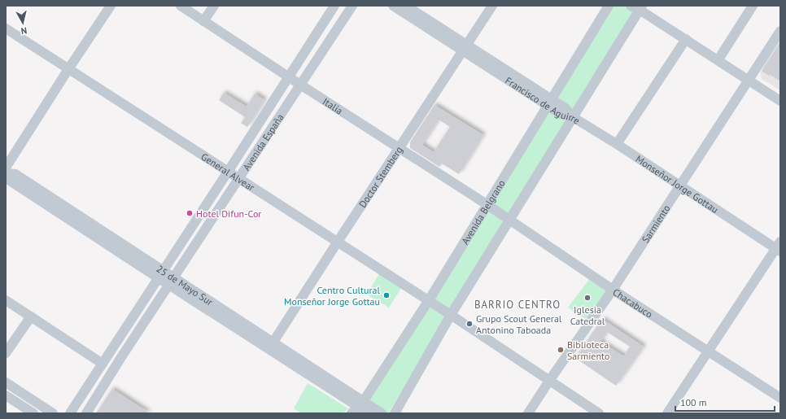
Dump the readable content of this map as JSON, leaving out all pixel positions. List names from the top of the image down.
{
  "streets": {
    "street": [
      "Francisco de Aguirre",
      "Italia",
      "Avenida España",
      "General Alvear",
      "Doctor Stemberg",
      "Monseñor Jorge Gottau",
      "Avenida Belgrano",
      "Sarmiento",
      "25 de Mayo Sur",
      "Chacabuco"
    ]
  },
  "crossings": [
    ["Francisco de Aguirre", "Doctor Stemberg"],
    ["Francisco de Aguirre", "Monseñor Jorge Gottau"],
    ["Francisco de Aguirre", "Avenida Belgrano"],
    ["Italia", "Avenida España"],
    ["Italia", "Doctor Stemberg"],
    ["Italia", "Avenida Belgrano"],
    ["Italia", "Chacabuco"],
    ["Avenida España", "General Alvear"],
    ["Avenida España", "25 de Mayo Sur"],
    ["General Alvear", "Doctor Stemberg"],
    ["General Alvear", "Avenida Belgrano"],
    ["General Alvear", "Sarmiento"],
    ["Doctor Stemberg", "25 de Mayo Sur"],
    ["Monseñor Jorge Gottau", "Sarmiento"],
    ["Avenida Belgrano", "25 de Mayo Sur"],
    ["Avenida Belgrano", "Chacabuco"],
    ["Sarmiento", "Chacabuco"]
  ],
  "districts": ["BARRIO CENTRO"],
  "places": [
    "Hotel Difun-Cor",
    "Centro Cultural Monseñor Jorge Gottau",
    "Iglesia Catedral",
    "Grupo Scout General Antonino Taboada",
    "Biblioteca Sarmiento"
  ],
  "scale_bar": "100 m",
  "north": "bottom"
}
